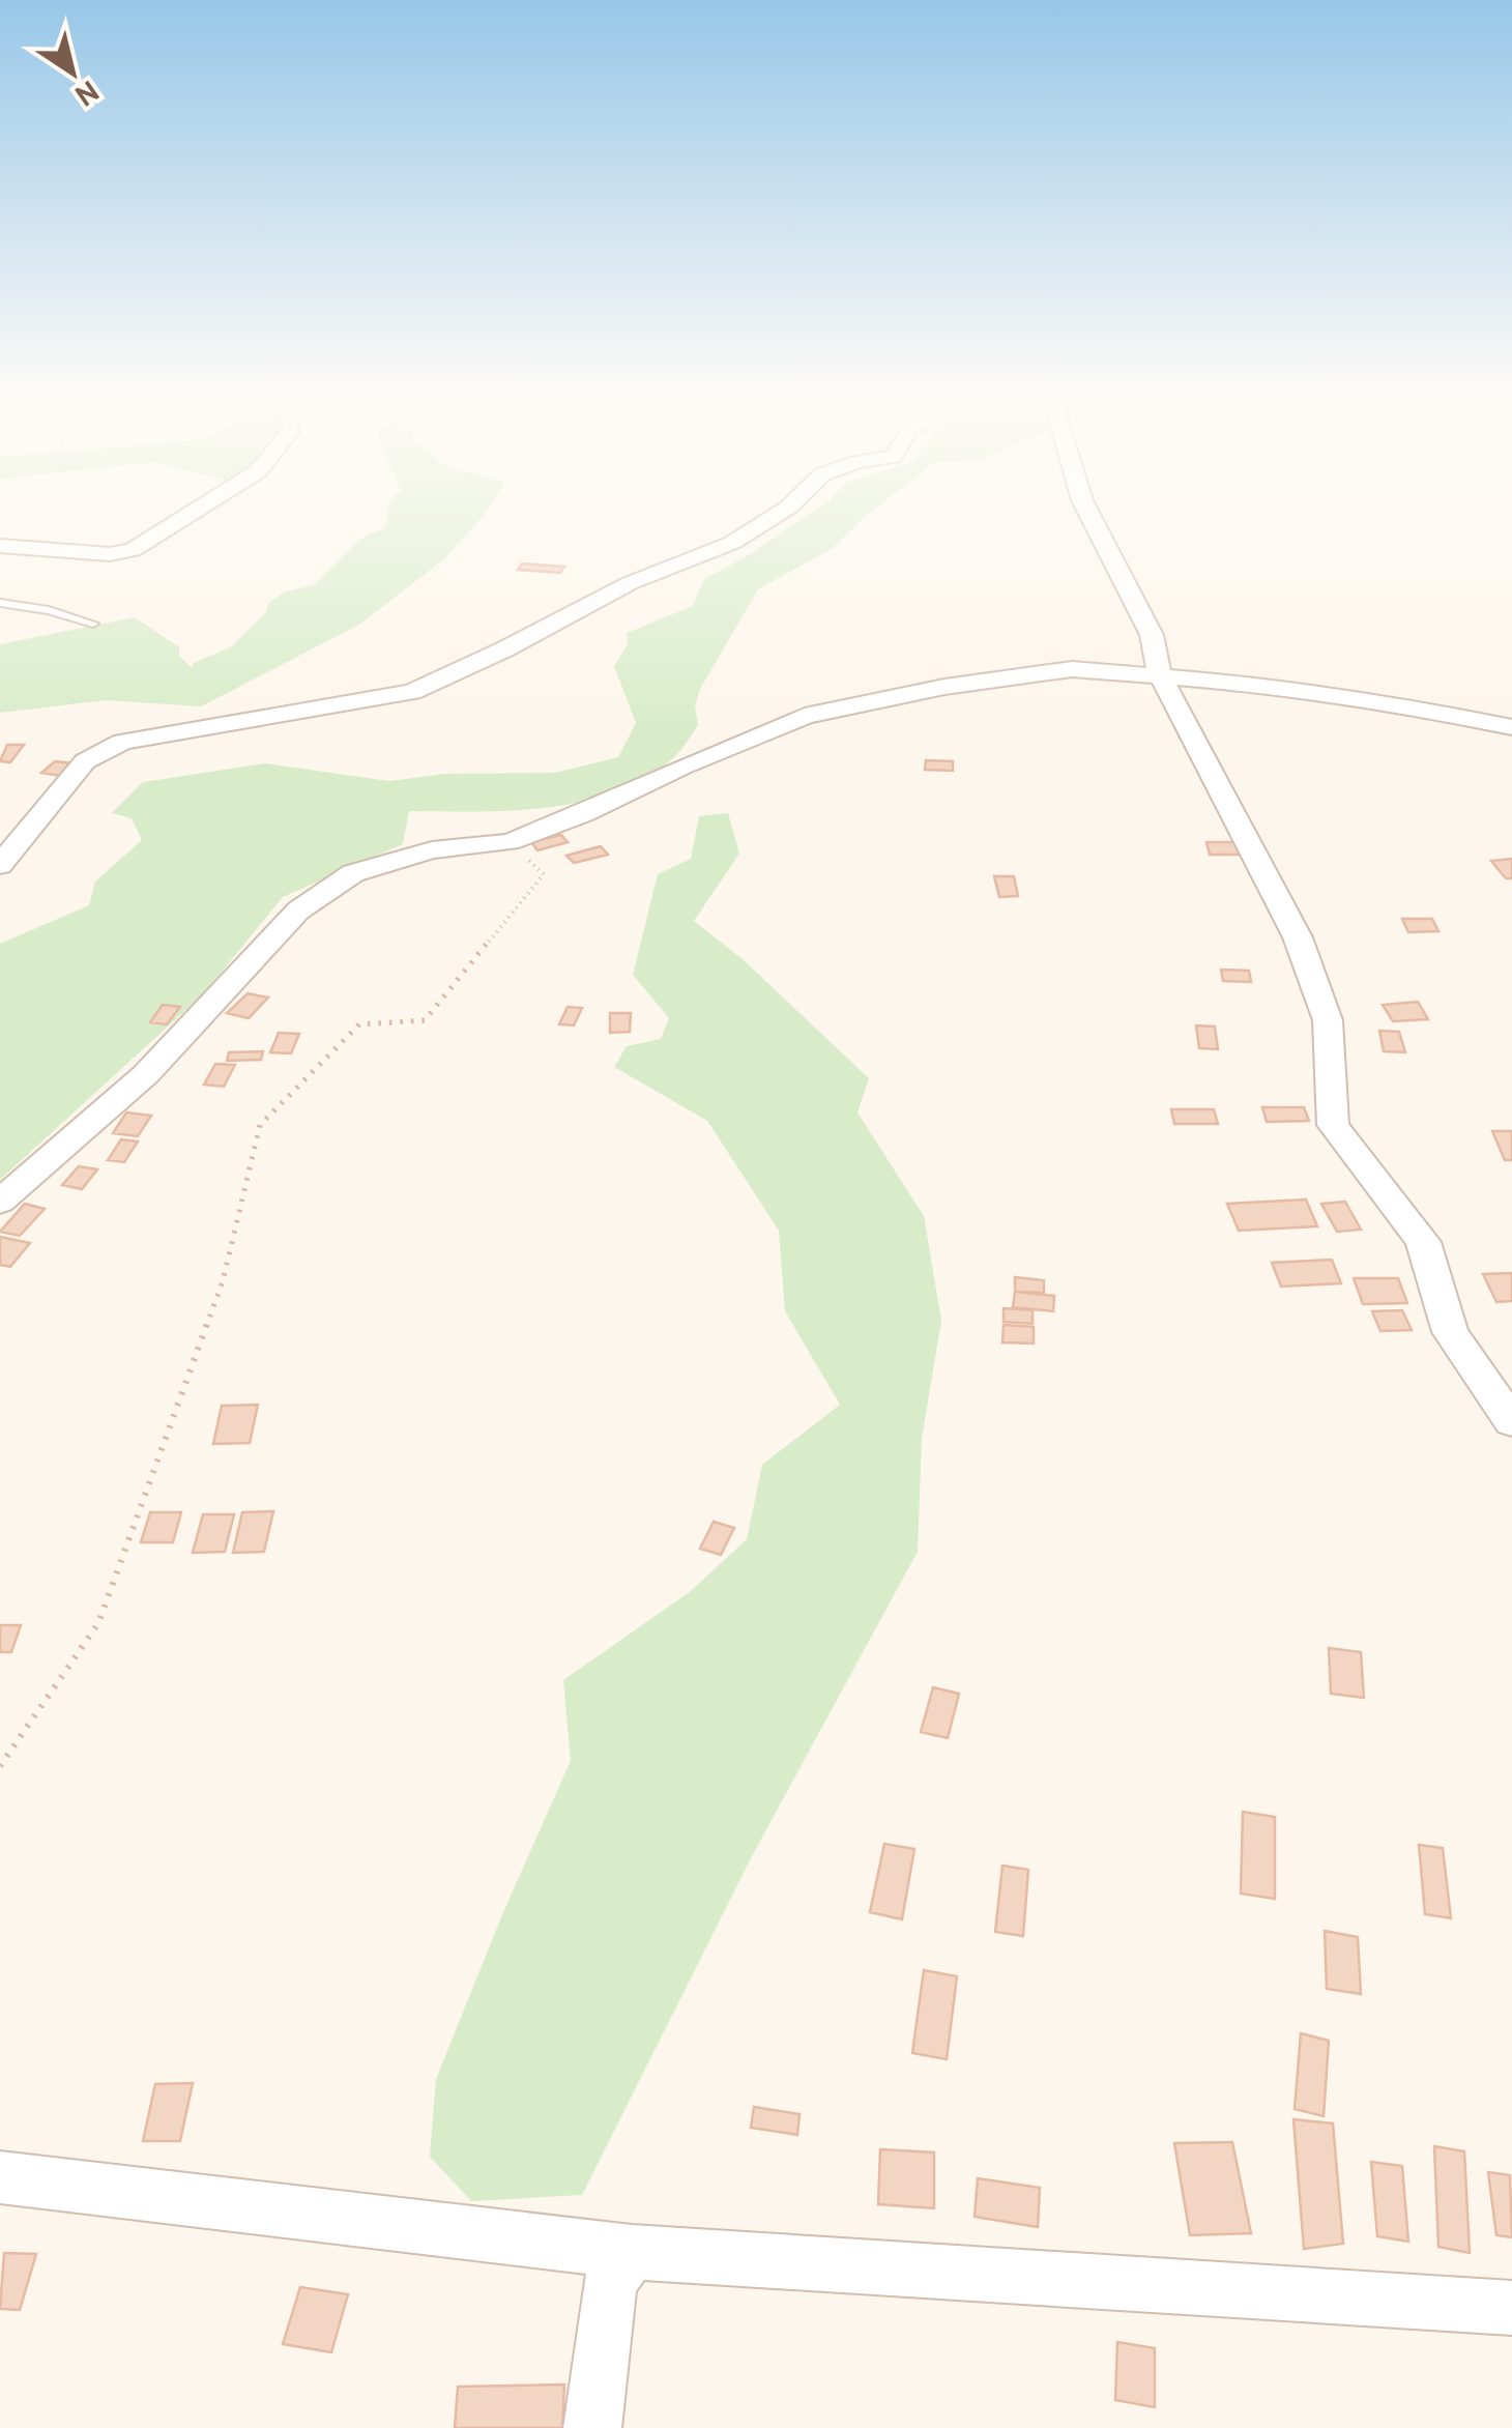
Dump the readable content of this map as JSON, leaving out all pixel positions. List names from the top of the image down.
{
  "north": "bottom right"
}
